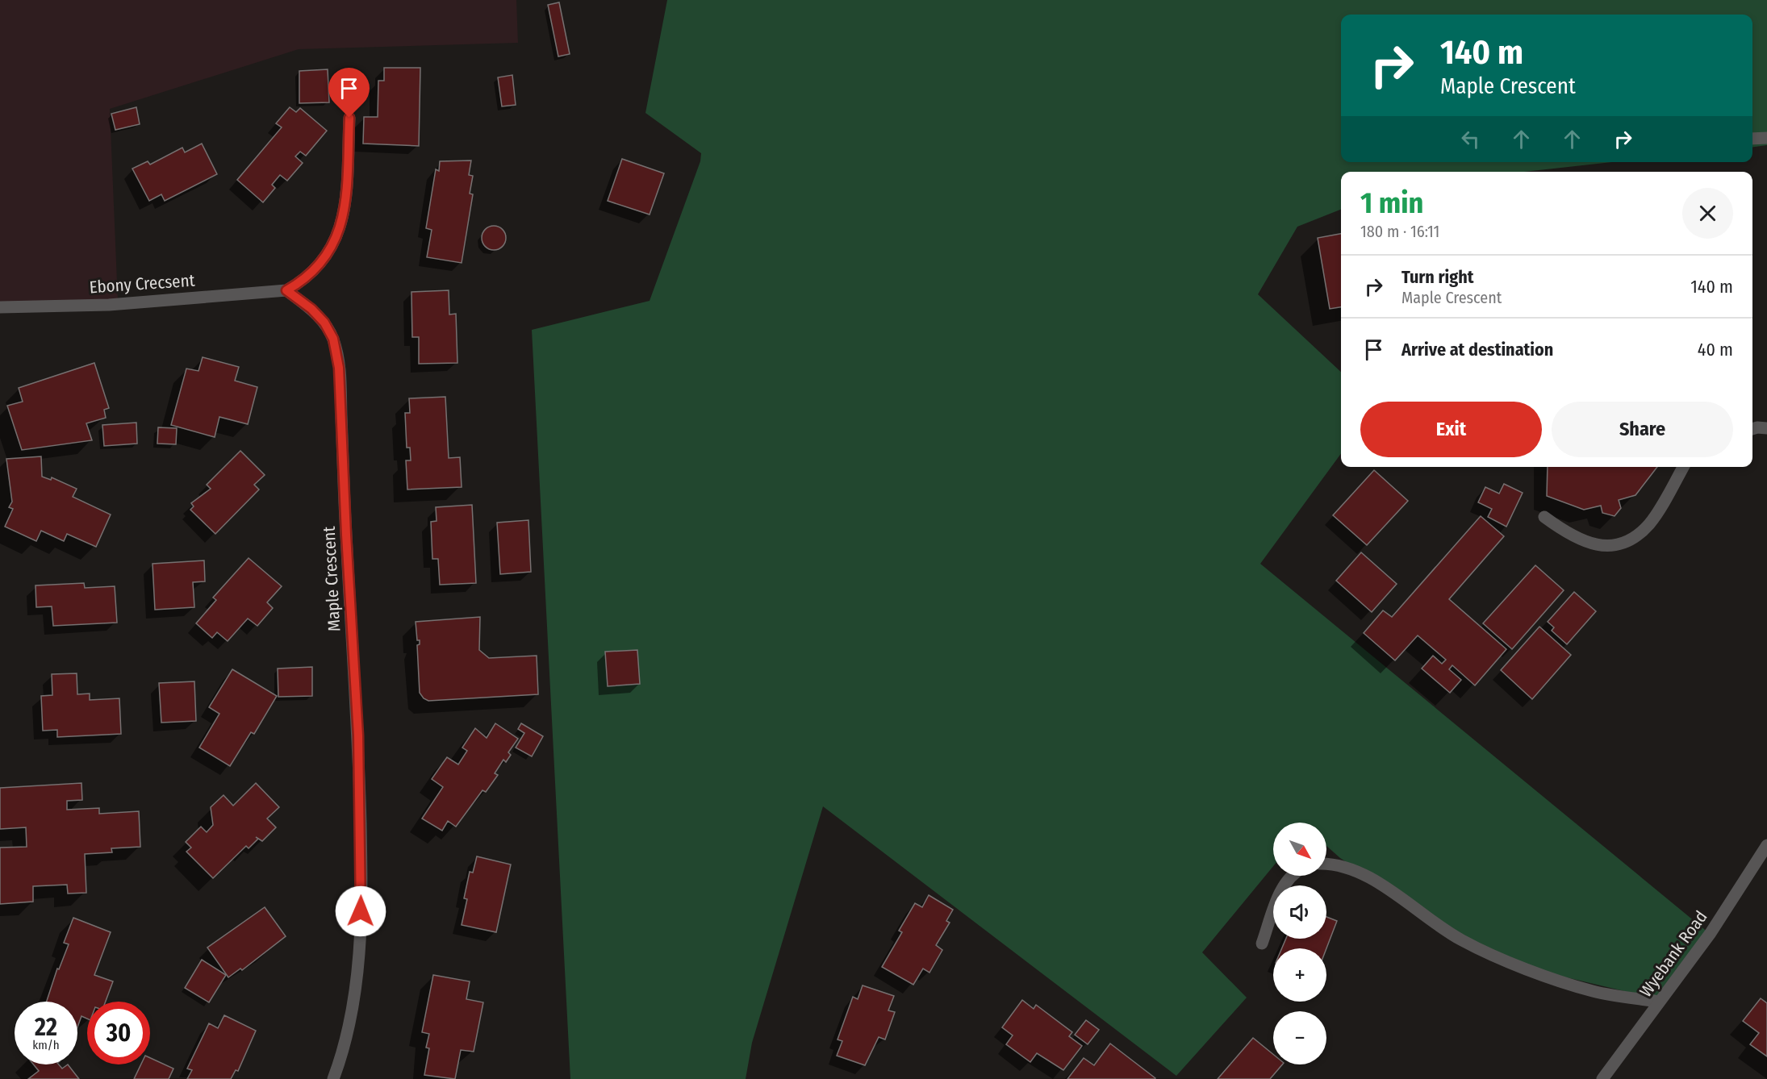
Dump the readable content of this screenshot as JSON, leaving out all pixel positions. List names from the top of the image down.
{
  "streets": {
    "street": ["Ebony Crecsent", "Maple Crescent", "Wyebank Road"]
  },
  "crossings": [
    ["Ebony Crecsent", "Maple Crescent"]
  ],
  "north": "bottom right",
  "page": {
    "turn": ["140 m", "Maple Crescent"],
    "heading": ["1 min", "180 m · 16:11"],
    "list": [
      {
        "name": "Turn right",
        "note": "Maple Crescent",
        "value": "140 m"
      },
      {
        "name": "Arrive at destination",
        "value": "40 m"
      }
    ],
    "buttons": ["Exit", "Share"],
    "map_buttons": ["+", "−"],
    "speed": "22 km/h",
    "limit": "30"
  }
}
